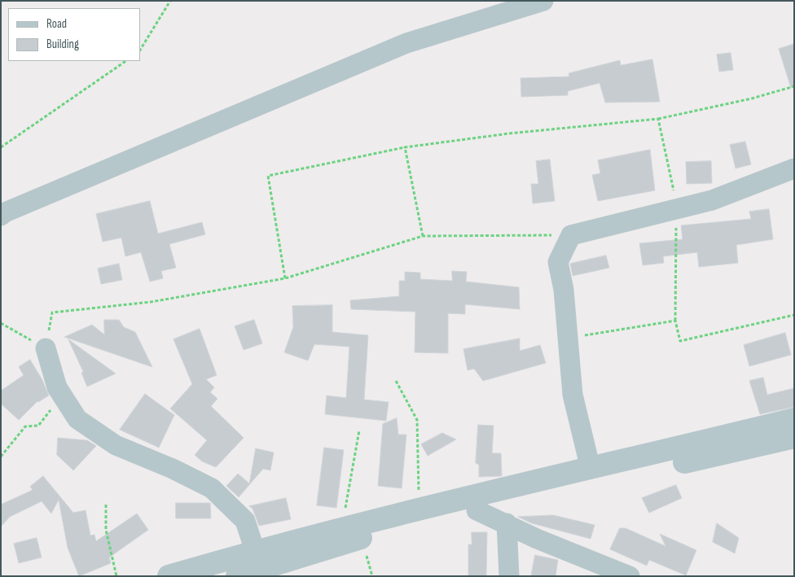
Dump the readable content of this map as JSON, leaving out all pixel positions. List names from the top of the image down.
{
  "legend": ["Road", "Building"]
}
